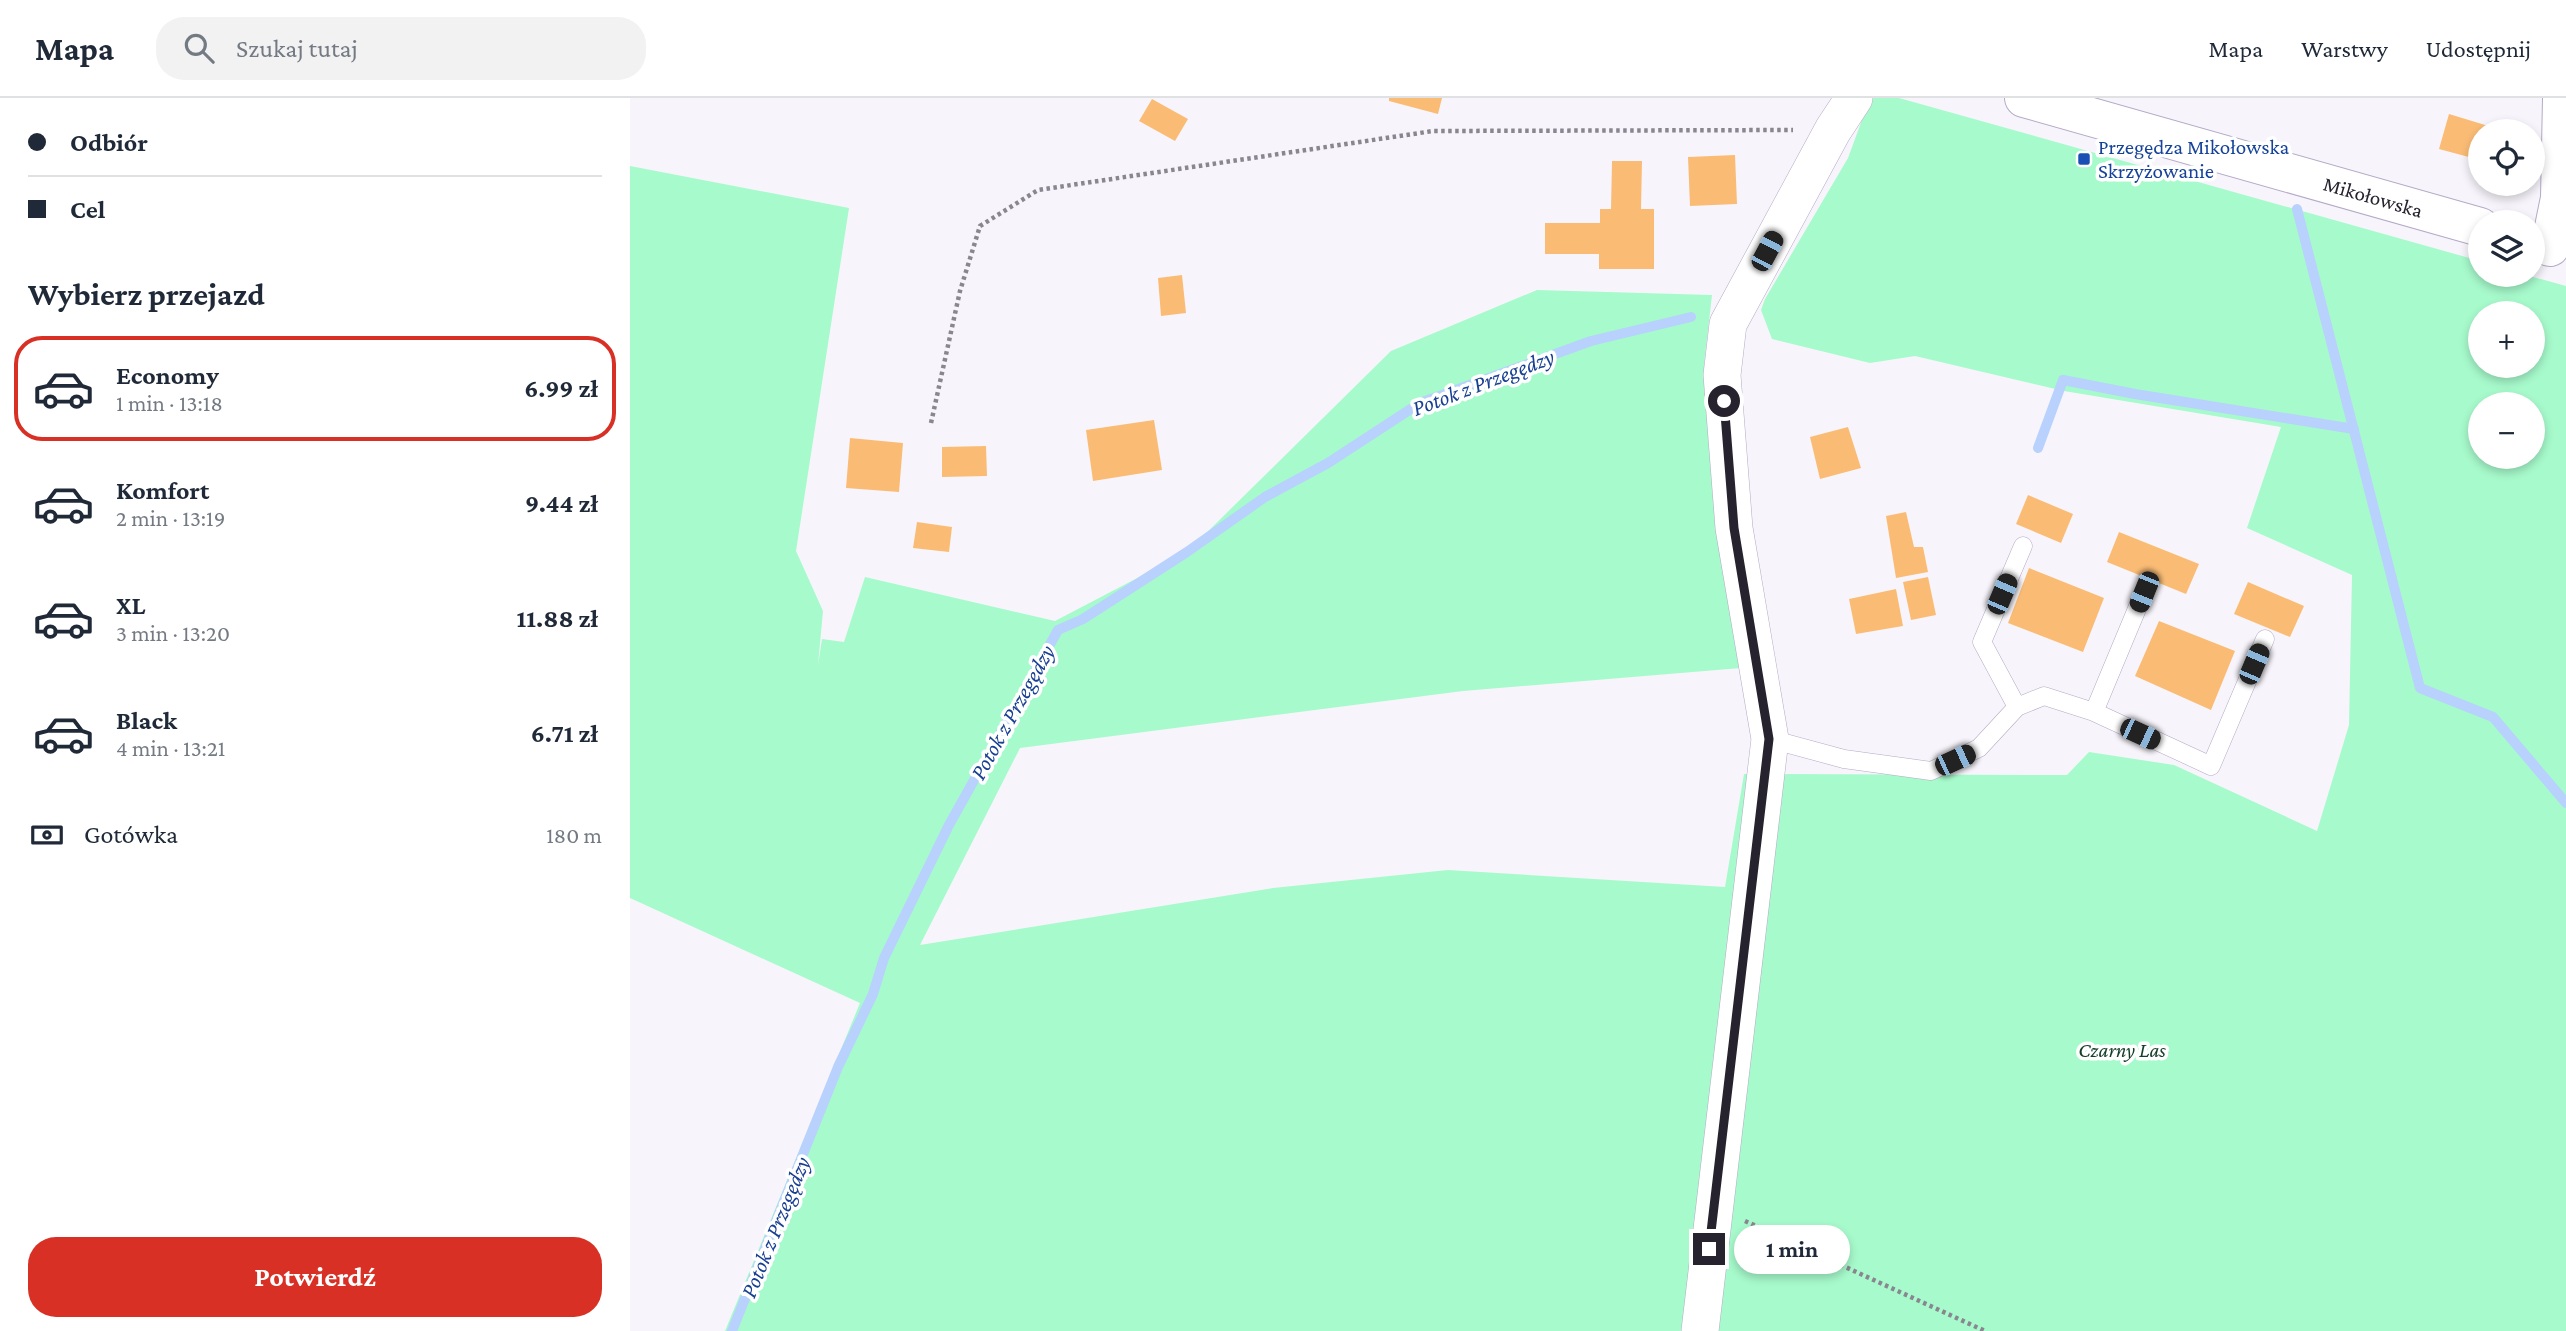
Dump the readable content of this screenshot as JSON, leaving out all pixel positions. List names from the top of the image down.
{
  "streets": {
    "main road": ["Mikołowska"]
  },
  "water": ["Potok z Przegędzy"],
  "parks": ["Czarny Las"],
  "places": {
    "transit": ["Przegędza Mikołowska Skrzyżowanie"]
  },
  "page": {
    "header": "Mapa",
    "search": "Szukaj tutaj",
    "nav": ["Mapa", "Warstwy", "Udostępnij"],
    "banner": ["Odbiór", "Cel"],
    "map_buttons": ["+", "−"],
    "heading": "Wybierz przejazd",
    "list": [
      {
        "name": "Economy",
        "note": "1 min · 13:18",
        "value": "6.99 zł"
      },
      {
        "name": "Komfort",
        "note": "2 min · 13:19",
        "value": "9.44 zł"
      },
      {
        "name": "XL",
        "note": "3 min · 13:20",
        "value": "11.88 zł"
      },
      {
        "name": "Black",
        "note": "4 min · 13:21",
        "value": "6.71 zł"
      }
    ],
    "pay": ["Gotówka", "180 m"],
    "buttons": "Potwierdź",
    "bubble": "1 min"
  }
}
